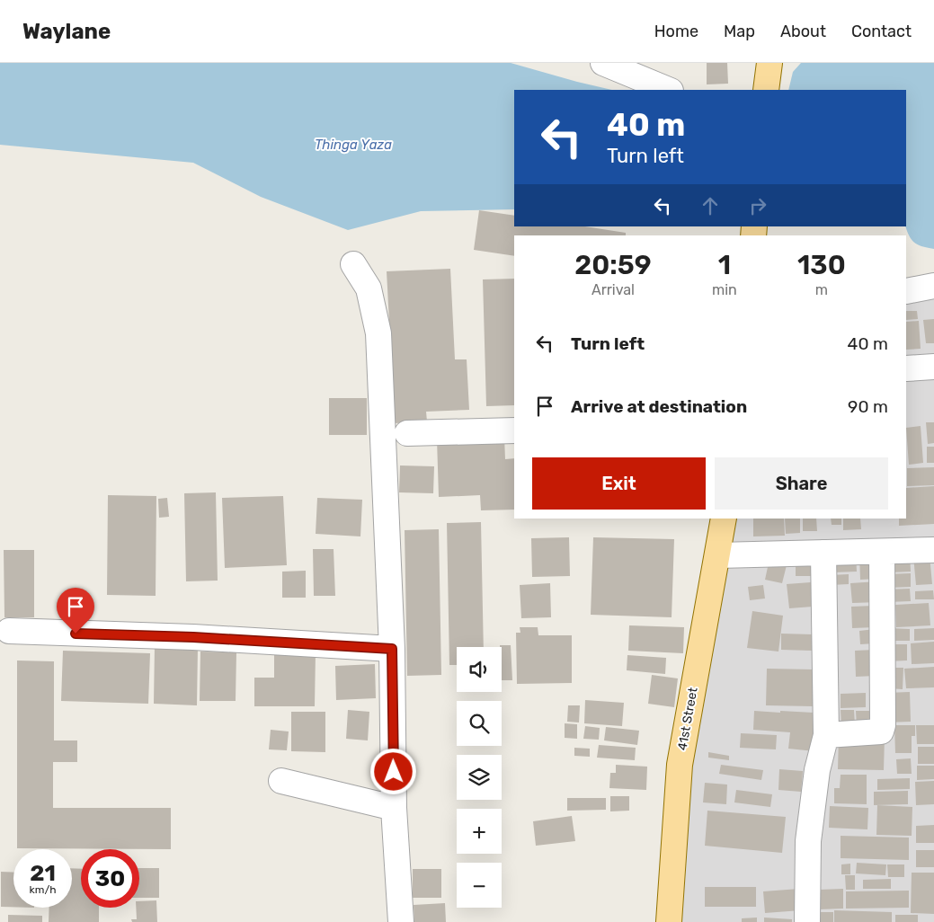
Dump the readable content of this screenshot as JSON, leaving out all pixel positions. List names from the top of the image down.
{
  "streets": {
    "main road": ["41st Street"]
  },
  "water": ["Thinga Yaza"],
  "page": {
    "header": "Waylane",
    "nav": [
      "Home",
      "Map",
      "About",
      "Contact"
    ],
    "turn": ["40 m", "Turn left"],
    "eta": [
      "20:59",
      "Arrival",
      "1",
      "min",
      "130",
      "m"
    ],
    "list": [
      {
        "name": "Turn left",
        "value": "40 m"
      },
      {
        "name": "Arrive at destination",
        "value": "90 m"
      }
    ],
    "buttons": ["Exit", "Share"],
    "map_buttons": ["+", "−"],
    "speed": "21 km/h",
    "limit": "30"
  }
}
